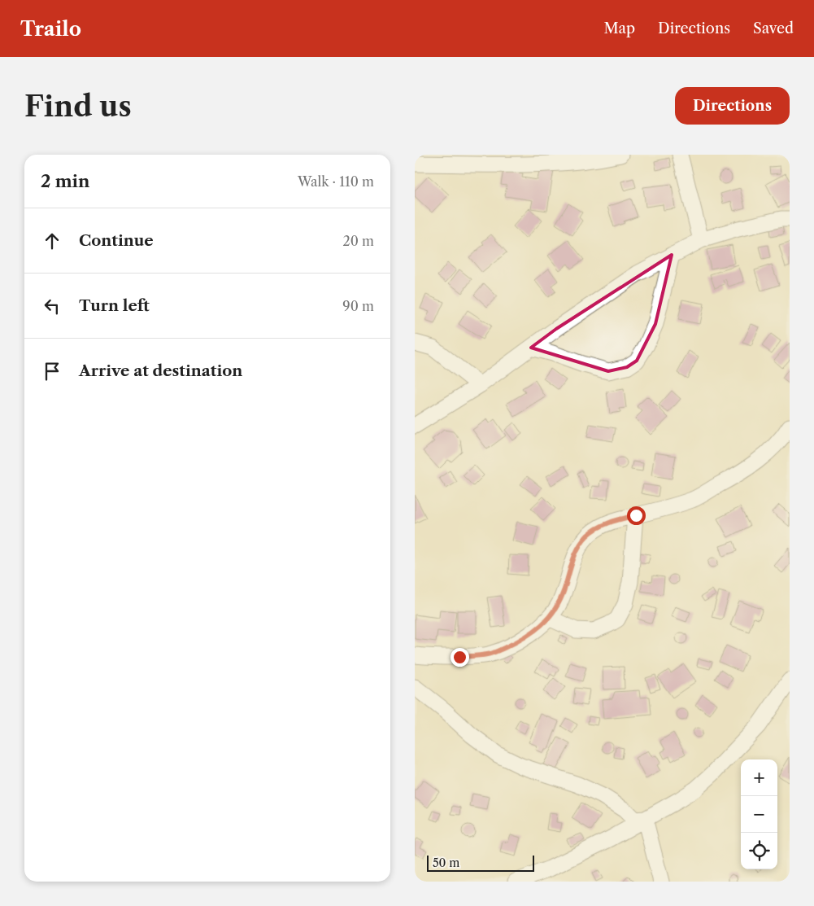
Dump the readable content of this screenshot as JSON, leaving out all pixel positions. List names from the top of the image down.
{
  "scale_bar": "50 m",
  "page": {
    "header": "Trailo",
    "nav": ["Map", "Directions", "Saved"],
    "buttons": "Directions",
    "title": "Find us",
    "heading": ["2 min", "Walk · 110 m"],
    "list": [
      ["Continue", "20 m"],
      ["Turn left", "90 m"],
      "Arrive at destination"
    ],
    "map_buttons": ["+", "−"],
    "scale": "50 m"
  }
}
